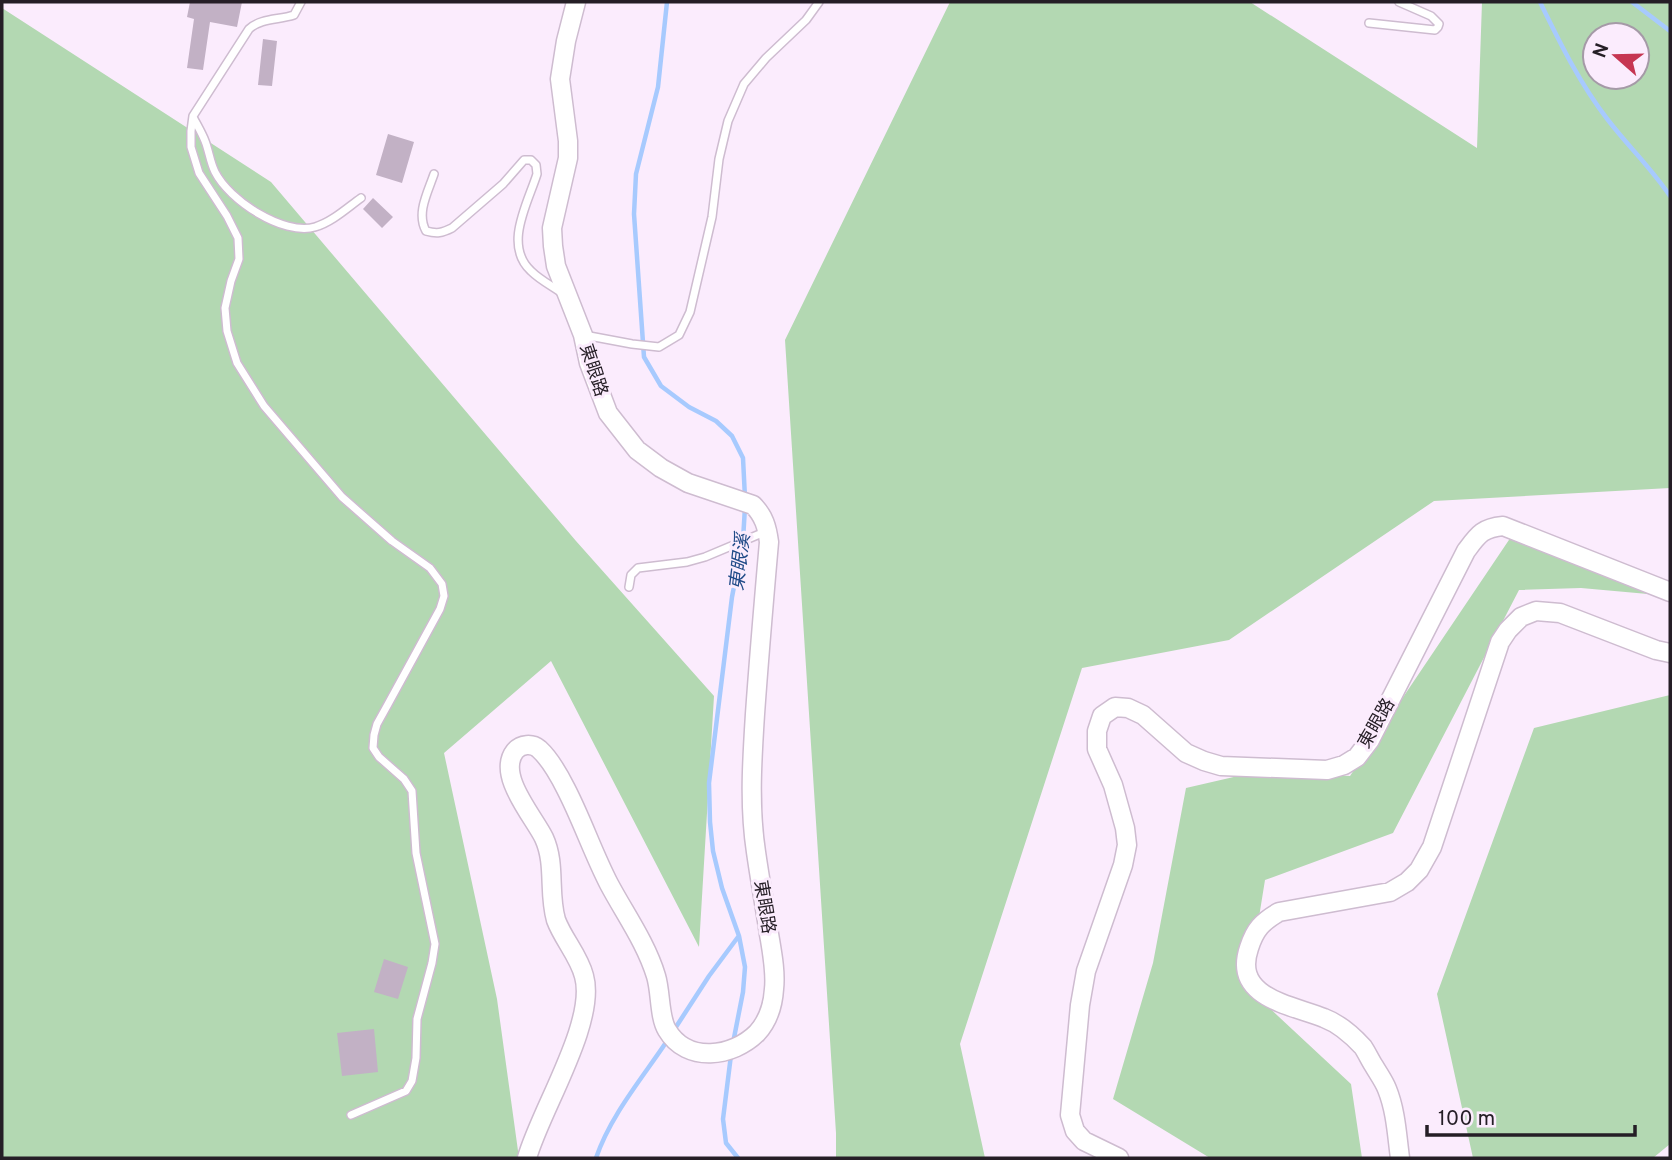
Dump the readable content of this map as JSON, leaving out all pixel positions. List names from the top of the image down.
{
  "streets": {
    "street": ["東眼路"]
  },
  "water": ["東眼溪"],
  "scale_bar": "100 m",
  "north": "left"
}
